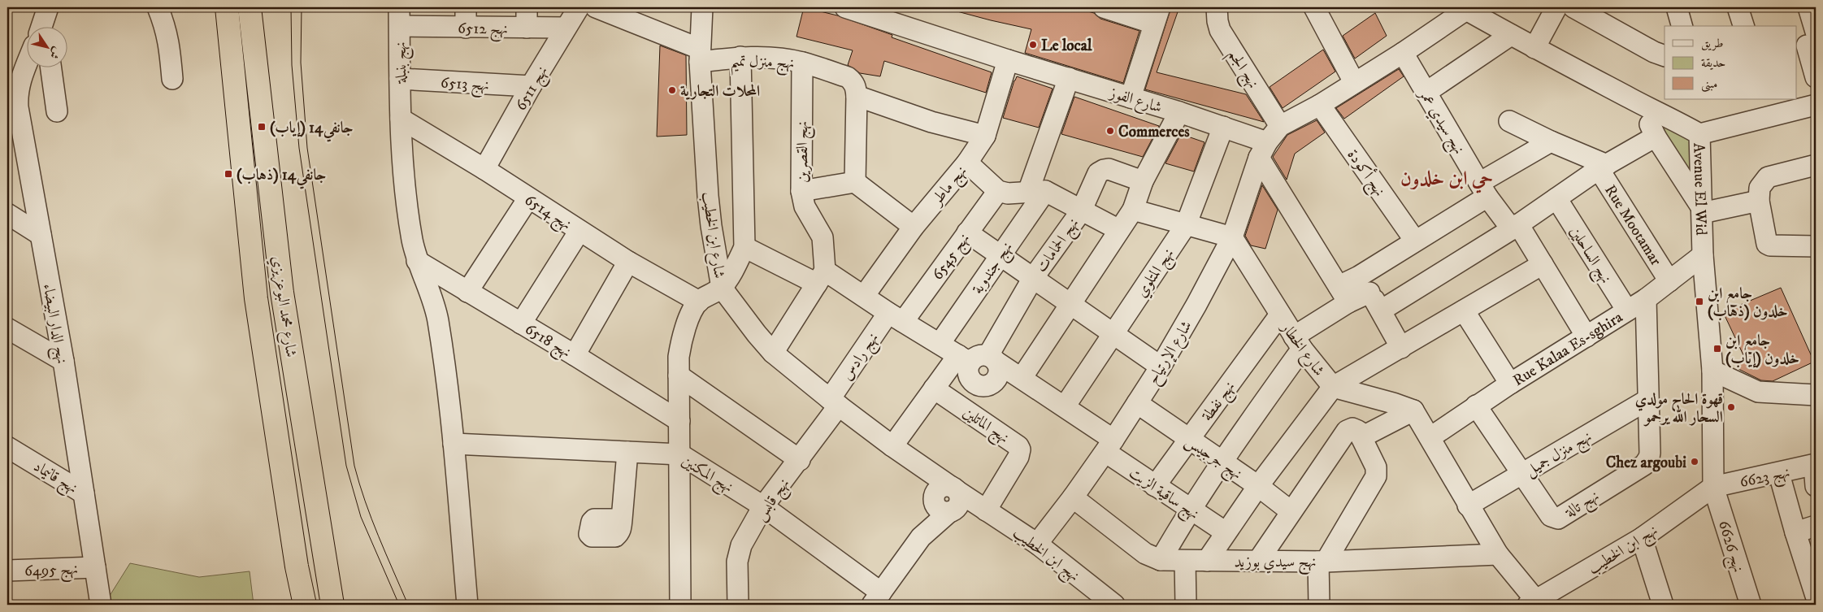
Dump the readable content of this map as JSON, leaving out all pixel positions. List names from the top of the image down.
{
  "streets": {
    "highway": ["شارع محمد البوعزيزي"],
    "street": [
      "نهج 6512",
      "نهج منزل تميم",
      "نهج بنبلة",
      "نهج الجم",
      "نهج 6513",
      "نهج 6511",
      "شارع الفوز",
      "نهج سيدي عمر",
      "نهج القصرين",
      "نهج أكودة",
      "نهج ماطر",
      "Avenue El Wid",
      "نهج 6514",
      "Rue Mootamar",
      "شارع ابن الخطيب",
      "نهج الحمامات",
      "نهج الساحلين",
      "نهج 6545",
      "نهج جندوبة",
      "نهج المتلوي",
      "نهج الدار البيضاء",
      "نهج 6518",
      "Rue Kalaa Es-sghira",
      "شارع الخطار",
      "شارع الإرتياح",
      "نهج رادس",
      "نهج نفطة",
      "نهج الماتلين",
      "نهج منزل جميل",
      "نهج جرجيس",
      "نهج المكنين",
      "نهج قانيماد",
      "نهج 6623",
      "نهج ساقية الزيت",
      "نهج قابس",
      "نهج تالة",
      "نهج 6626",
      "نهج ابن الخطيب",
      "نهج سيدي بوزيد",
      "نهج 6495"
    ]
  },
  "crossings": [
    ["نهج 6512", "نهج بنبلة"],
    ["نهج 6512", "نهج 6511"],
    ["نهج منزل تميم", "نهج القصرين"],
    ["نهج منزل تميم", "شارع ابن الخطيب"],
    ["نهج بنبلة", "نهج 6513"],
    ["نهج بنبلة", "نهج 6514"],
    ["نهج بنبلة", "نهج 6518"],
    ["نهج بنبلة", "نهج المكنين"],
    ["نهج 6513", "نهج 6511"],
    ["نهج 6511", "نهج 6514"],
    ["شارع الفوز", "نهج ماطر"],
    ["شارع الفوز", "نهج جندوبة"],
    ["شارع الفوز", "نهج المتلوي"],
    ["شارع الفوز", "شارع الإرتياح"],
    ["نهج سيدي عمر", "Rue Kalaa Es-sghira"],
    ["Avenue El Wid", "Rue Kalaa Es-sghira"],
    ["Avenue El Wid", "نهج 6623"],
    ["Avenue El Wid", "نهج 6626"],
    ["Avenue El Wid", "نهج ابن الخطيب"],
    ["Rue Mootamar", "Rue Kalaa Es-sghira"],
    ["شارع ابن الخطيب", "نهج رادس"],
    ["شارع ابن الخطيب", "نهج قابس"],
    ["شارع ابن الخطيب", "نهج ابن الخطيب"],
    ["نهج الحمامات", "نهج ساقية الزيت"],
    ["نهج الساحلين", "Rue Kalaa Es-sghira"],
    ["نهج 6545", "نهج رادس"],
    ["نهج المتلوي", "نهج ساقية الزيت"],
    ["نهج الدار البيضاء", "نهج قانيماد"],
    ["نهج الدار البيضاء", "نهج 6495"],
    ["شارع الخطار", "شارع الإرتياح"],
    ["شارع الخطار", "نهج نفطة"],
    ["شارع الإرتياح", "نهج جرجيس"],
    ["شارع الإرتياح", "نهج ساقية الزيت"],
    ["شارع الإرتياح", "نهج ابن الخطيب"],
    ["شارع الإرتياح", "نهج سيدي بوزيد"],
    ["نهج رادس", "نهج قابس"],
    ["نهج نفطة", "نهج جرجيس"],
    ["نهج نفطة", "نهج ساقية الزيت"],
    ["نهج الماتلين", "نهج ابن الخطيب"],
    ["نهج منزل جميل", "نهج تالة"],
    ["نهج المكنين", "نهج قابس"],
    ["نهج 6623", "نهج 6626"],
    ["نهج 6623", "نهج ابن الخطيب"],
    ["نهج 6626", "نهج ابن الخطيب"]
  ],
  "districts": ["حي ابن خلدون"],
  "places": {
    "other": [
      "Le local",
      "المحلات التجارية",
      "Commerces",
      "قهوة الحاج مولدي السحار الله يرحمو",
      "Chez argoubi"
    ],
    "transit": [
      "جانفي14 (إياب)",
      "جانفي14 (ذهاب)",
      "جامع ابن خلدون (ذهاب)",
      "جامع ابن خلدون (إياب)"
    ]
  },
  "legend": ["طريق", "حديقة", "مبنى"],
  "north": "bottom right"
}
